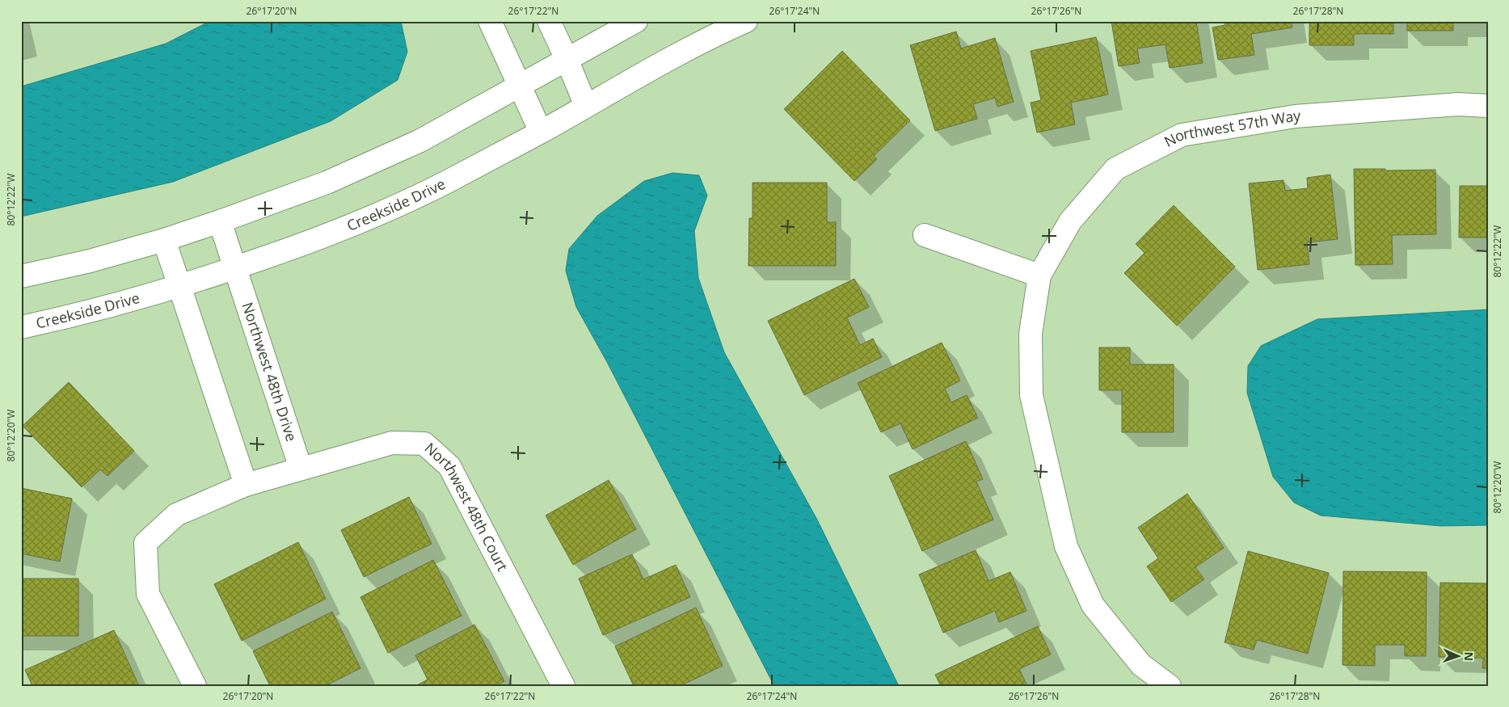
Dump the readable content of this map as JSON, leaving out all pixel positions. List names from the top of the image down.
{
  "streets": {
    "street": [
      "Northwest 57th Way",
      "Creekside Drive",
      "Northwest 48th Drive",
      "Northwest 48th Court"
    ]
  },
  "crossings": [
    ["Creekside Drive", "Northwest 48th Drive"],
    ["Northwest 48th Drive", "Northwest 48th Court"]
  ],
  "north": "right",
  "coordinates": [
    "26°17'20\"N",
    "26°17'22\"N",
    "26°17'24\"N",
    "26°17'26\"N",
    "26°17'28\"N",
    "80°12'22\"W",
    "80°12'20\"W"
  ]
}
